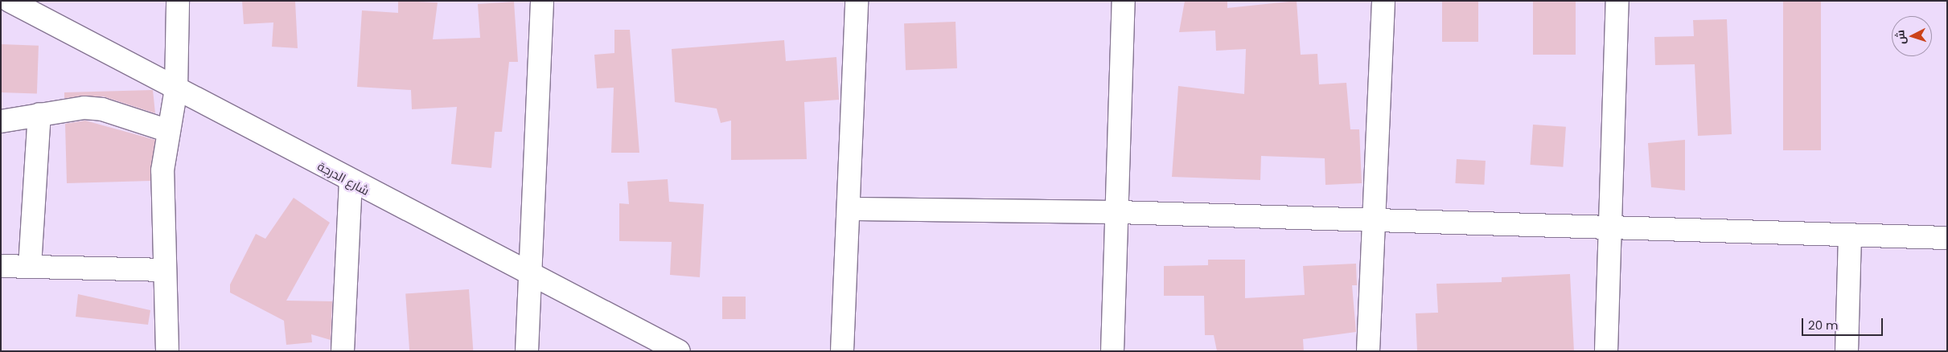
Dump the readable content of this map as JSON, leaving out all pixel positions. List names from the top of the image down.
{
  "streets": {
    "street": ["شارع الدرجة"]
  },
  "scale_bar": "20 m",
  "north": "left"
}
